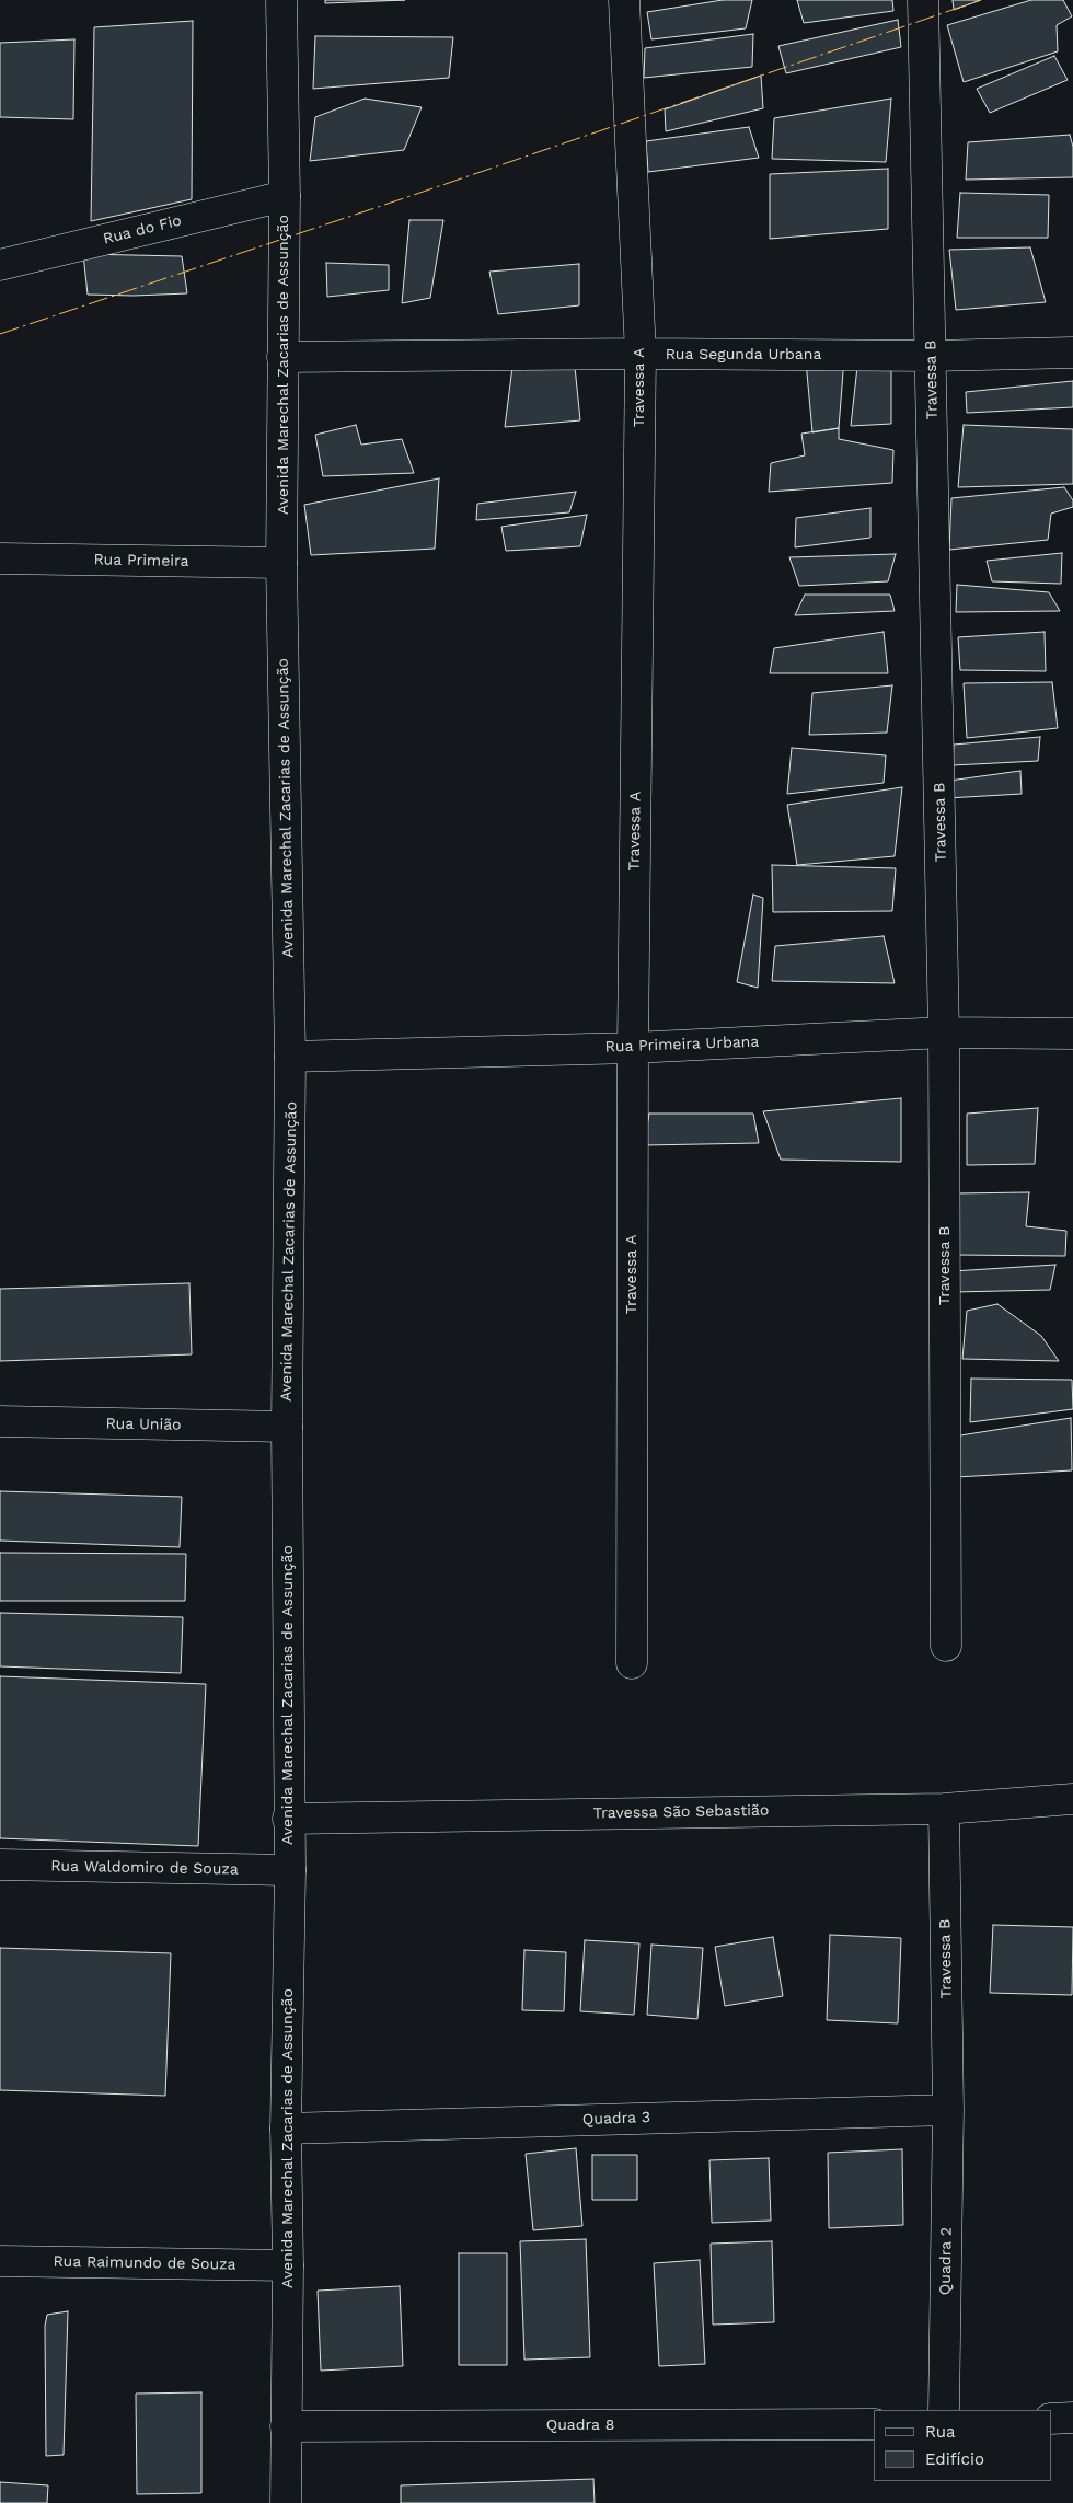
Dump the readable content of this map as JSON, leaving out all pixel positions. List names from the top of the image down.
{
  "streets": {
    "street": [
      "Rua do Fio",
      "Rua Segunda Urbana",
      "Avenida Marechal Zacarias de Assunção",
      "Travessa B",
      "Travessa A",
      "Rua Primeira",
      "Rua Primeira Urbana",
      "Rua União",
      "Travessa São Sebastião",
      "Rua Waldomiro de Souza",
      "Quadra 3",
      "Quadra 2",
      "Rua Raimundo de Souza",
      "Quadra 8"
    ]
  },
  "crossings": [
    ["Rua do Fio", "Avenida Marechal Zacarias de Assunção"],
    ["Rua Segunda Urbana", "Avenida Marechal Zacarias de Assunção"],
    ["Rua Segunda Urbana", "Travessa B"],
    ["Rua Segunda Urbana", "Travessa A"],
    ["Avenida Marechal Zacarias de Assunção", "Rua Primeira"],
    ["Avenida Marechal Zacarias de Assunção", "Rua Primeira Urbana"],
    ["Avenida Marechal Zacarias de Assunção", "Rua União"],
    ["Avenida Marechal Zacarias de Assunção", "Travessa São Sebastião"],
    ["Avenida Marechal Zacarias de Assunção", "Rua Waldomiro de Souza"],
    ["Avenida Marechal Zacarias de Assunção", "Quadra 3"],
    ["Avenida Marechal Zacarias de Assunção", "Rua Raimundo de Souza"],
    ["Avenida Marechal Zacarias de Assunção", "Quadra 8"],
    ["Travessa B", "Rua Primeira Urbana"],
    ["Travessa B", "Travessa São Sebastião"],
    ["Travessa B", "Quadra 3"],
    ["Travessa B", "Quadra 2"],
    ["Travessa A", "Rua Primeira Urbana"],
    ["Quadra 3", "Quadra 2"]
  ],
  "legend": ["Rua", "Edifício"]
}
